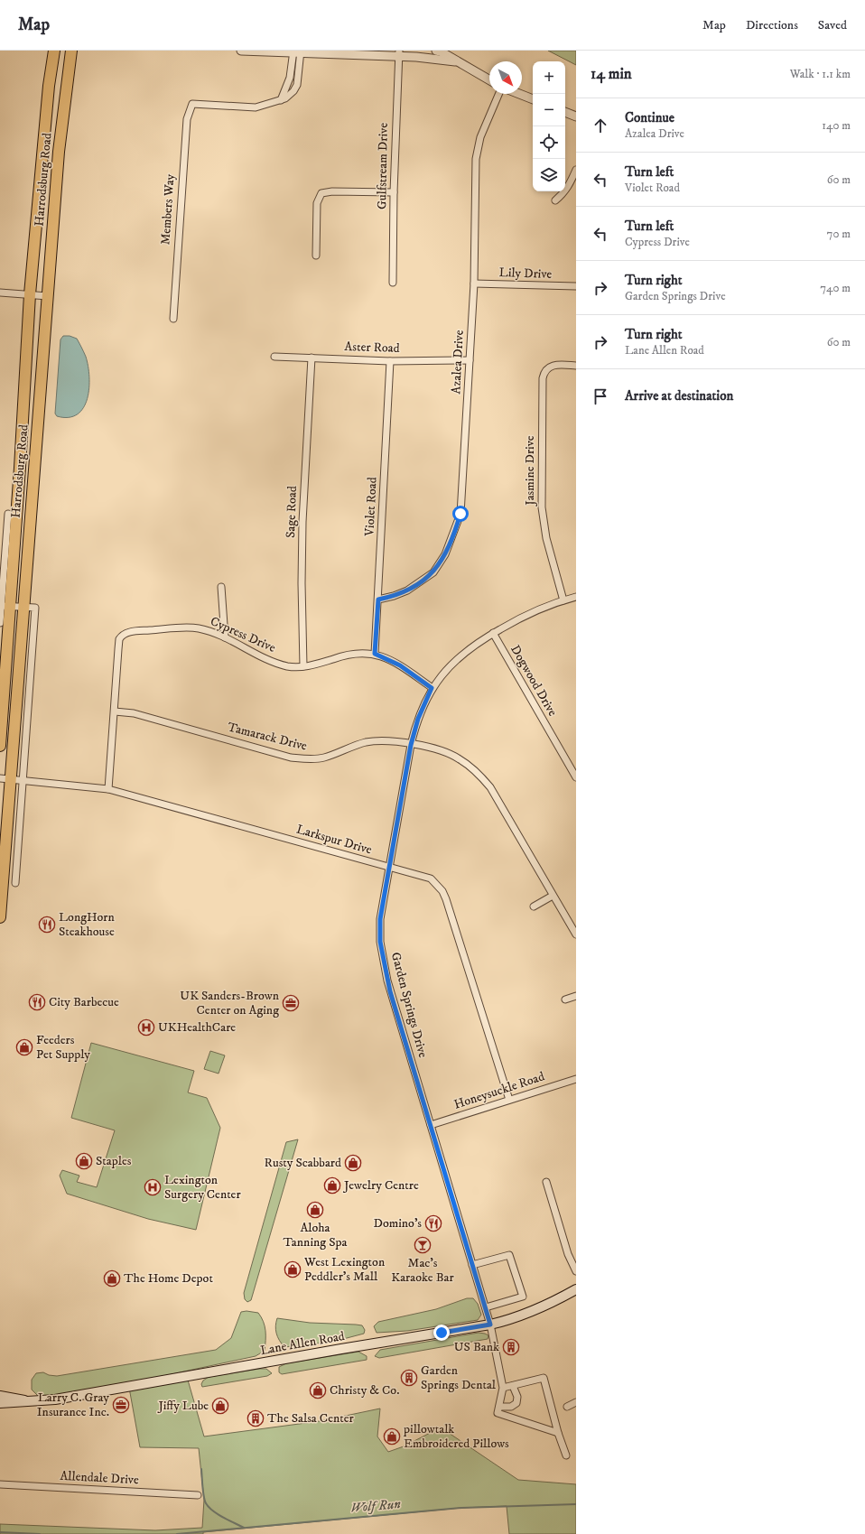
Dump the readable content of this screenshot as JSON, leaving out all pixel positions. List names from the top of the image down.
{
  "streets": {
    "main road": ["Harrodsburg Road", "Lane Allen Road"],
    "street": [
      "Gulfstream Drive",
      "Members Way",
      "Lily Drive",
      "Aster Road",
      "Azalea Drive",
      "Jasmine Drive",
      "Violet Road",
      "Sage Road",
      "Cypress Drive",
      "Dogwood Drive",
      "Tamarack Drive",
      "Larkspur Drive",
      "Garden Springs Drive",
      "Honeysuckle Road",
      "Allendale Drive"
    ]
  },
  "crossings": [
    ["Harrodsburg Road", "Larkspur Drive"],
    ["Lily Drive", "Azalea Drive"],
    ["Aster Road", "Azalea Drive"],
    ["Aster Road", "Violet Road"],
    ["Aster Road", "Sage Road"],
    ["Azalea Drive", "Violet Road"],
    ["Jasmine Drive", "Garden Springs Drive"],
    ["Violet Road", "Cypress Drive"],
    ["Sage Road", "Cypress Drive"],
    ["Cypress Drive", "Tamarack Drive"],
    ["Cypress Drive", "Larkspur Drive"],
    ["Cypress Drive", "Garden Springs Drive"],
    ["Dogwood Drive", "Garden Springs Drive"],
    ["Tamarack Drive", "Garden Springs Drive"],
    ["Larkspur Drive", "Garden Springs Drive"],
    ["Larkspur Drive", "Honeysuckle Road"],
    ["Garden Springs Drive", "Honeysuckle Road"],
    ["Garden Springs Drive", "Lane Allen Road"]
  ],
  "water": ["Wolf Run"],
  "places": {
    "restaurant": ["LongHorn Steakhouse", "City Barbecue", "Domino's"],
    "office": ["UK Sanders-Brown Center on Aging", "Larry C. Gray Insurance Inc."],
    "hospital": ["UKHealthCare", "Lexington Surgery Center"],
    "shop": [
      "Feeders Pet Supply",
      "Staples",
      "Rusty Scabbard",
      "Jewelry Centre",
      "Aloha Tanning Spa",
      "West Lexington Peddler's Mall",
      "The Home Depot",
      "Christy & Co.",
      "Jiffy Lube",
      "pillowtalk Embroidered Pillows"
    ],
    "bar": ["Mac's Karaoke Bar"],
    "building": ["US Bank", "Garden Springs Dental", "The Salsa Center"]
  },
  "north": "bottom right",
  "page": {
    "header": "Map",
    "nav": ["Map", "Directions", "Saved"],
    "heading": ["14 min", "Walk · 1.1 km"],
    "map_buttons": ["+", "−"],
    "list": [
      ["Continue", "Azalea Drive", "140 m"],
      ["Turn left", "Violet Road", "60 m"],
      ["Turn left", "Cypress Drive", "70 m"],
      ["Turn right", "Garden Springs Drive", "740 m"],
      ["Turn right", "Lane Allen Road", "60 m"],
      "Arrive at destination"
    ]
  }
}
